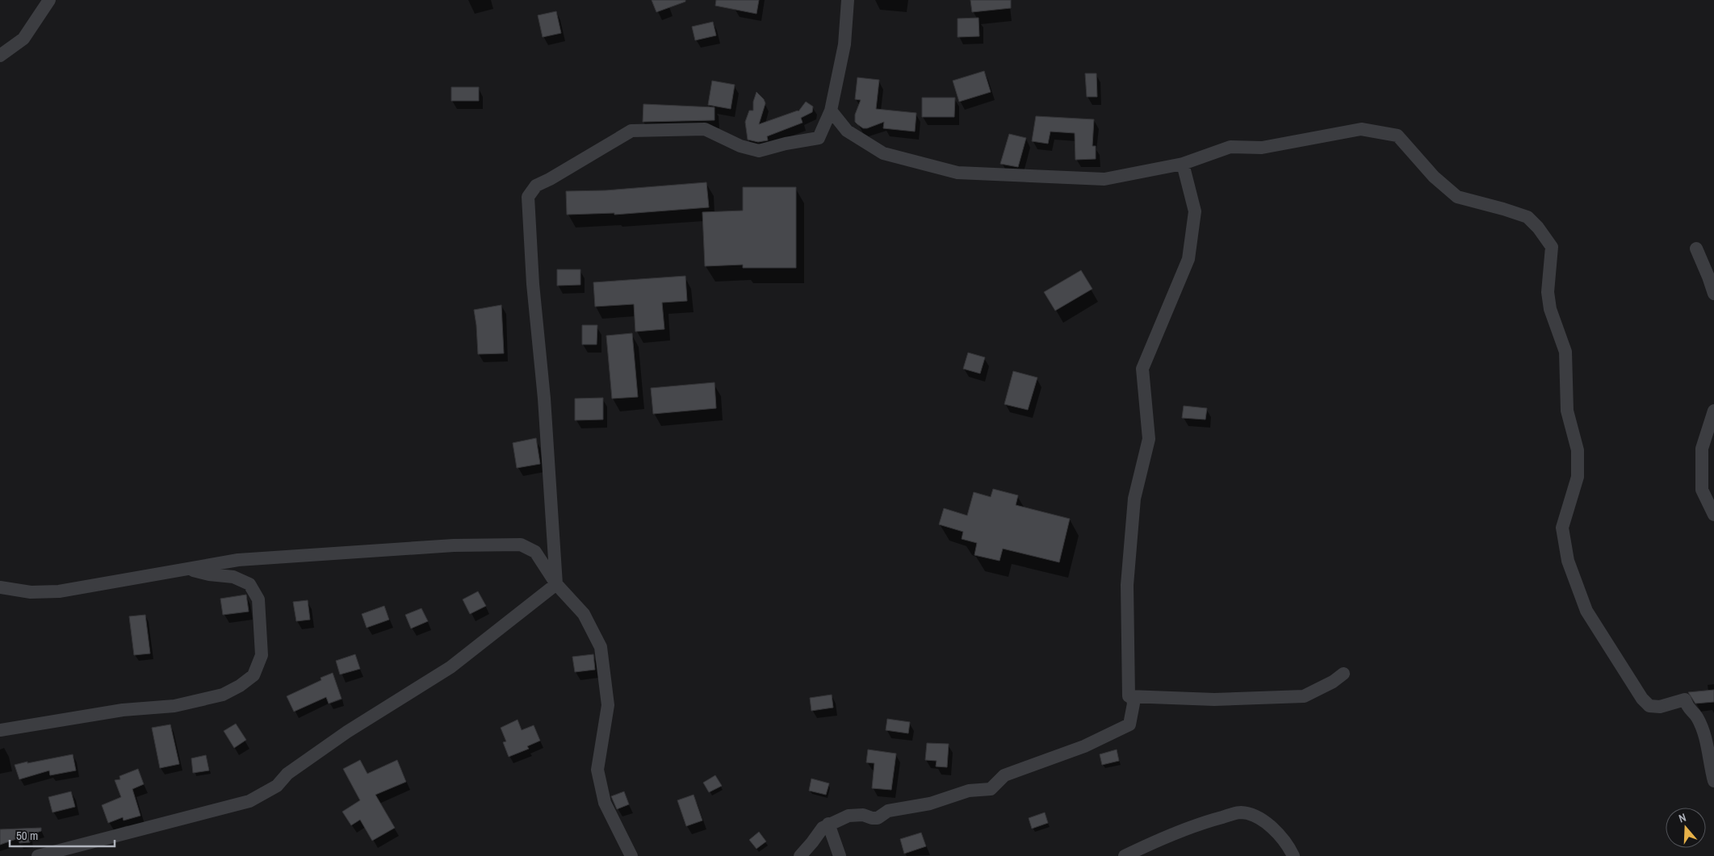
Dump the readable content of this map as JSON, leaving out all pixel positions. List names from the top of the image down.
{
  "scale_bar": "50 m",
  "north": "top"
}
